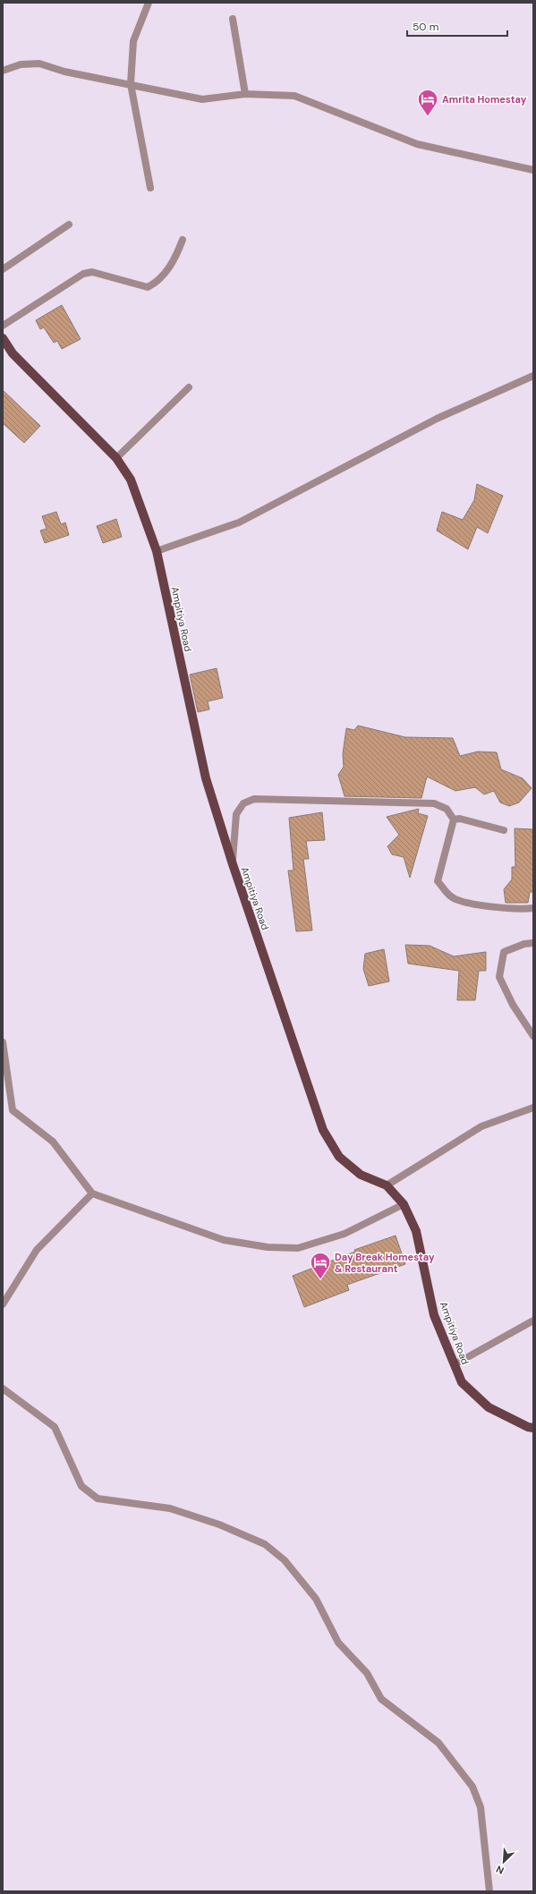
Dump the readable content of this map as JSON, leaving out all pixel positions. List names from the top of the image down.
{
  "streets": {
    "main road": ["Ampitiya Road"]
  },
  "places": {
    "hotel": ["Amrita Homestay", "Day Break Homestay & Restaurant"]
  },
  "scale_bar": "50 m",
  "north": "bottom left"
}
